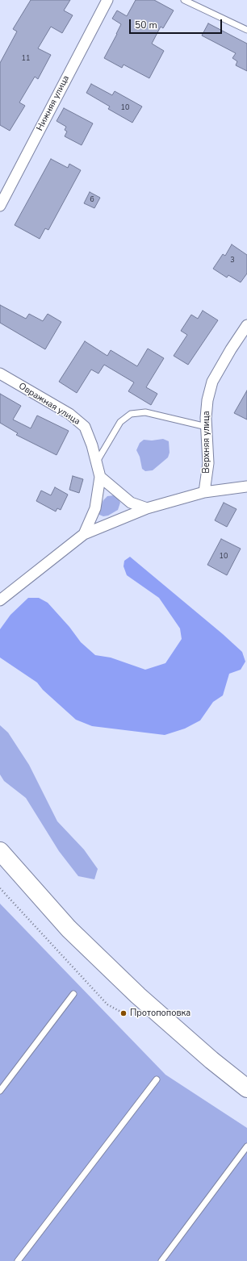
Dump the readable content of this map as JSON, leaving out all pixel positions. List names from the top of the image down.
{
  "streets": {
    "street": ["Нижняя улица", "Овражная улица", "Верхняя улица"]
  },
  "crossings": [
    ["Овражная улица", "Верхняя улица"]
  ],
  "places": ["Протопоповка"],
  "house_numbers": [
    "11",
    "10",
    "6",
    "3",
    "10"
  ],
  "scale_bar": "50 m"
}
